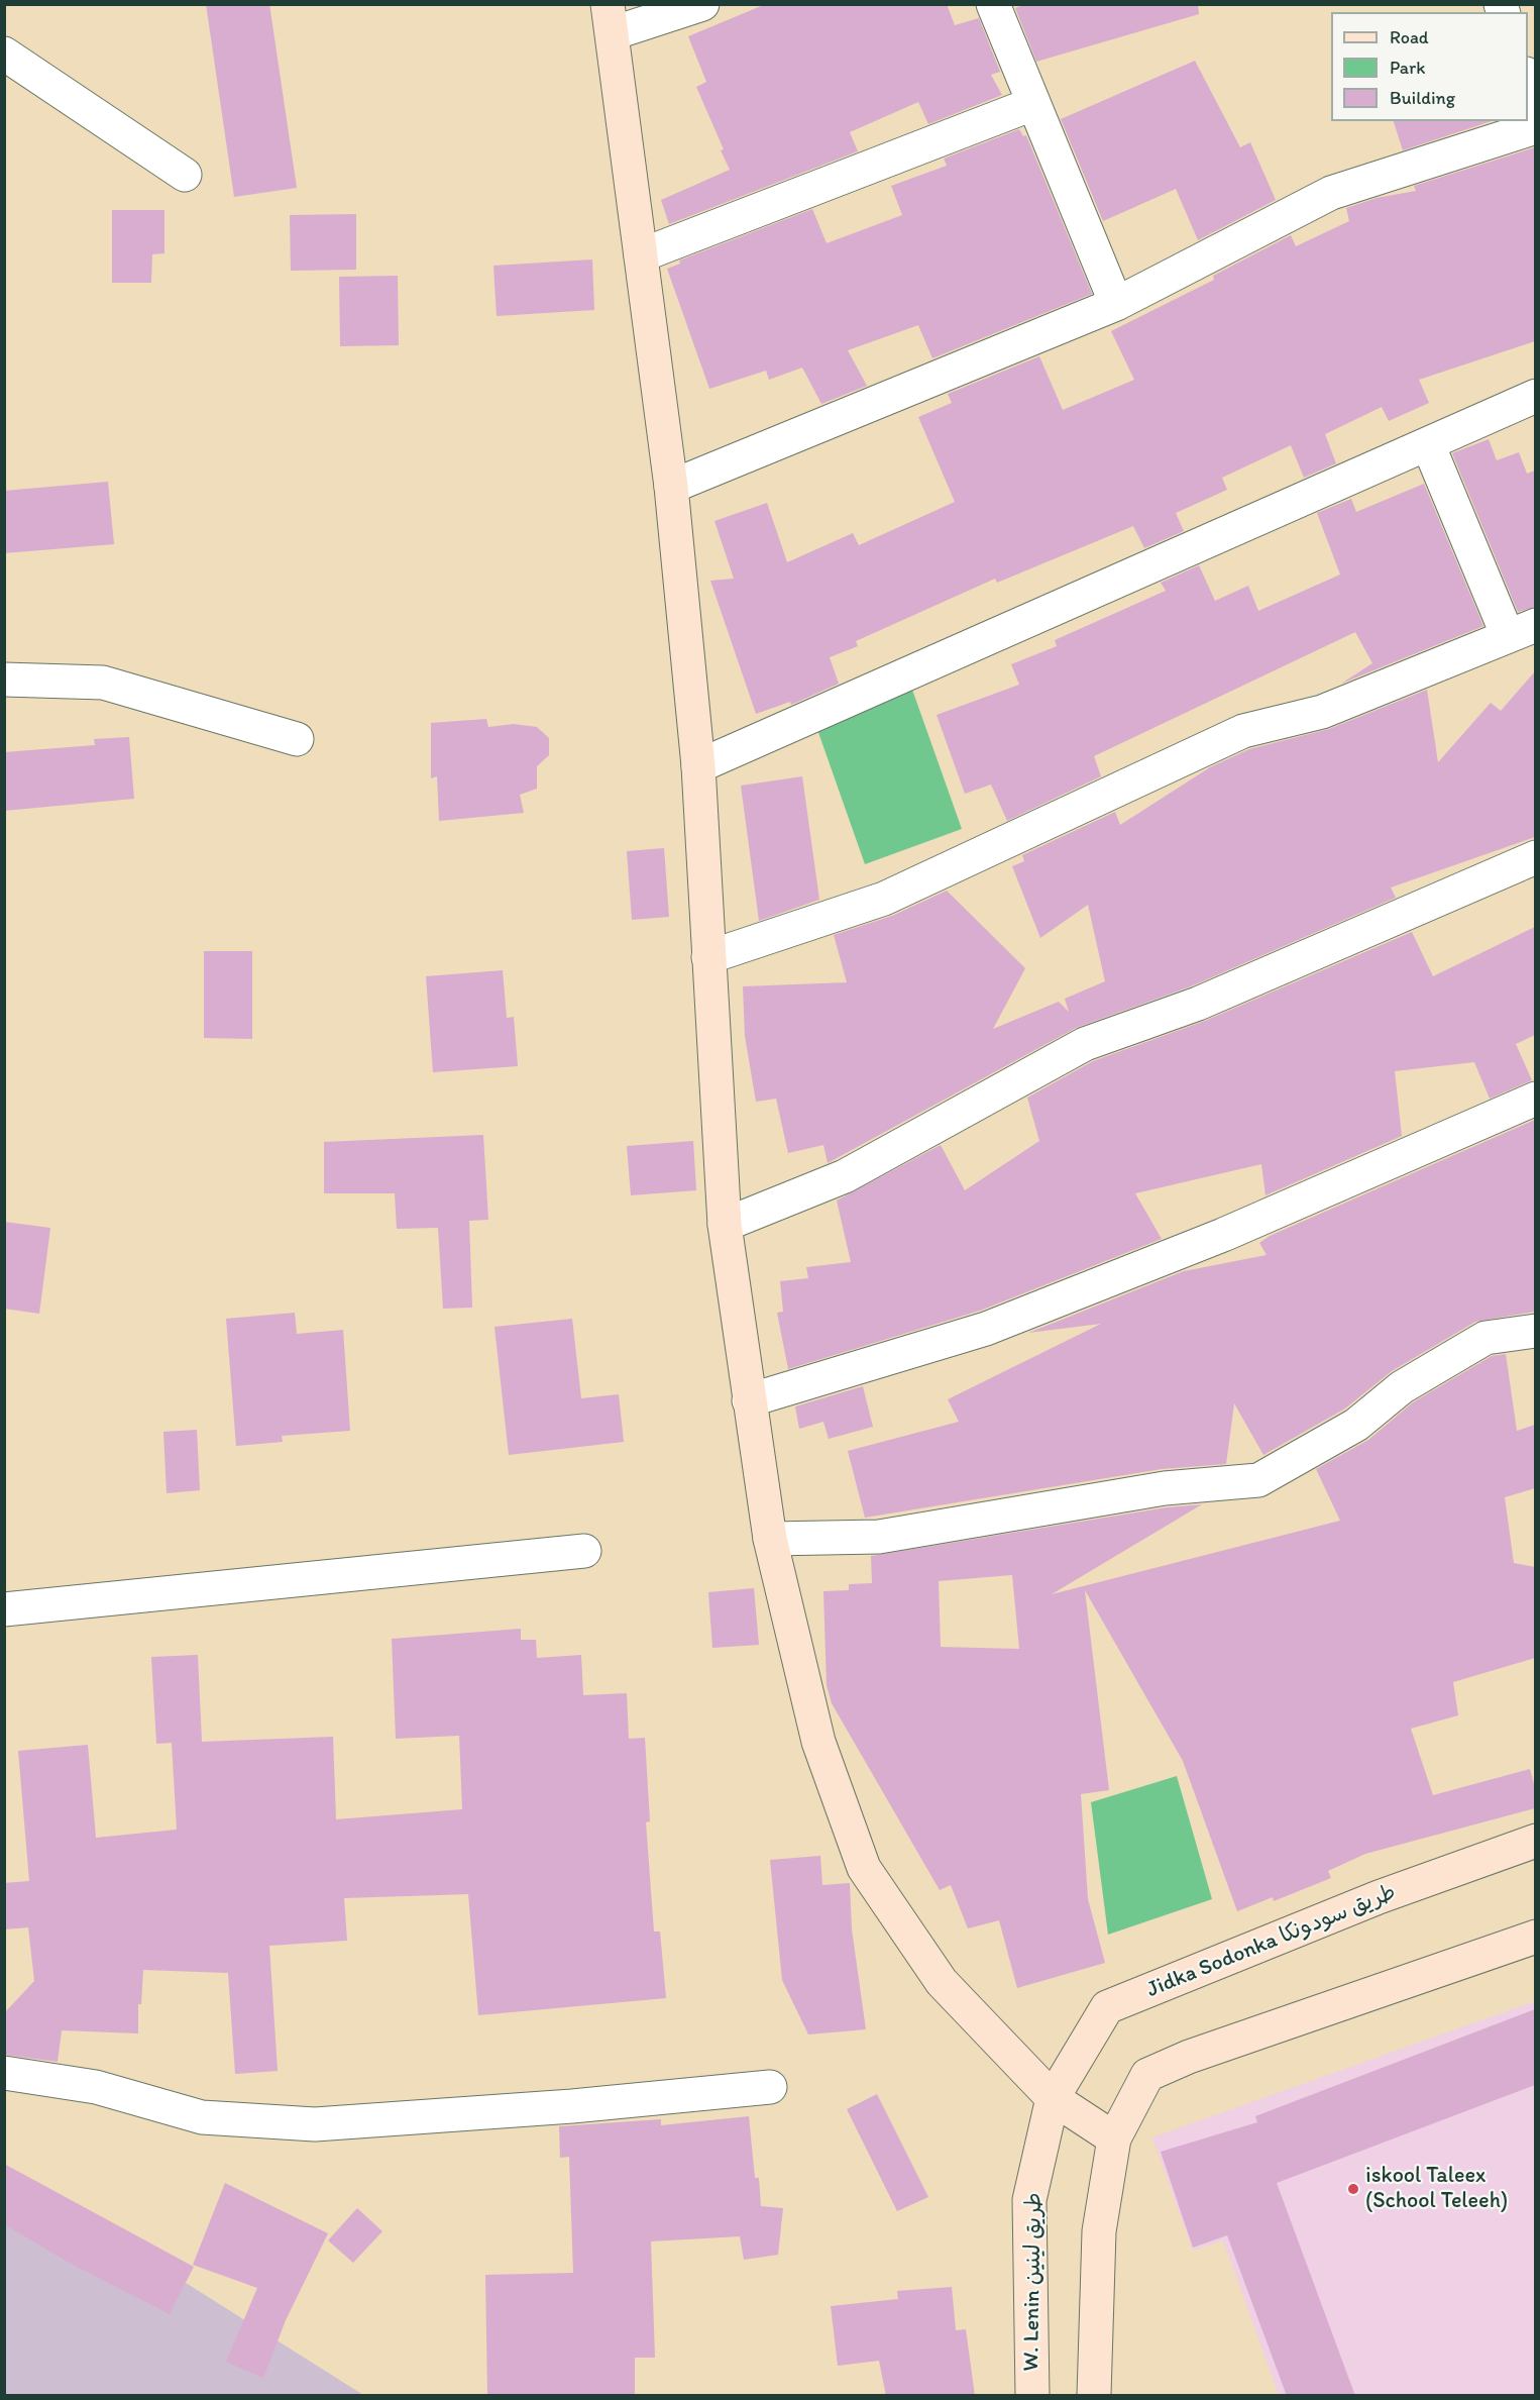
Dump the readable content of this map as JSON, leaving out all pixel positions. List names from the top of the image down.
{
  "streets": {
    "street": ["Jidka Sodonka طريق سودونكا", "W. Lenin طريق لينين"]
  },
  "crossings": [
    ["Jidka Sodonka طريق سودونكا", "W. Lenin طريق لينين"]
  ],
  "places": ["iskool Taleex (School Teleeh)"],
  "legend": ["Road", "Park", "Building"]
}
